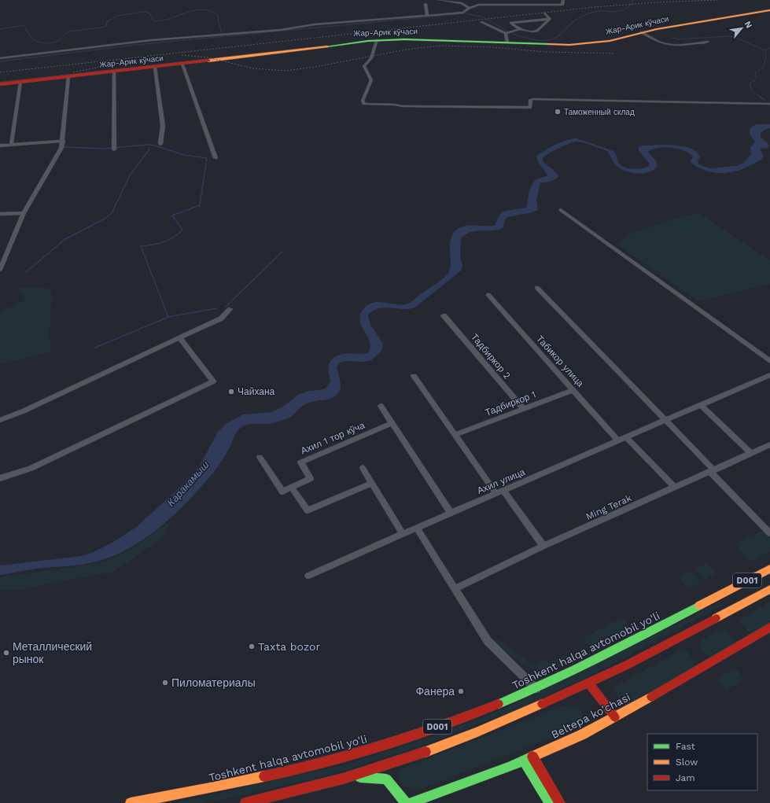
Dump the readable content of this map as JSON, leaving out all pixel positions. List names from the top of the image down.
{
  "streets": {
    "main road": [
      "Жар-Арик кўчаси",
      "D001",
      "Toshkent halqa avtomobil yo'li",
      "Beltepa ko'chasi"
    ],
    "street": [
      "Тадбиркор 2",
      "Табикор улица",
      "Тадбиркор 1",
      "Ахил 1 тор кўча",
      "Ахил улица",
      "Ming Terak"
    ]
  },
  "crossings": [
    ["Тадбиркор 2", "Тадбиркор 1"],
    ["Табикор улица", "Тадбиркор 1"],
    ["Табикор улица", "Ахил улица"]
  ],
  "water": ["Каракамыш"],
  "places": [
    "Таможенный склад",
    "Чайхана",
    "Taxta bozor",
    "Металлический рынок",
    "Пиломатериалы",
    "Фанера"
  ],
  "legend": ["Fast", "Slow", "Jam"],
  "north": "top right"
}
